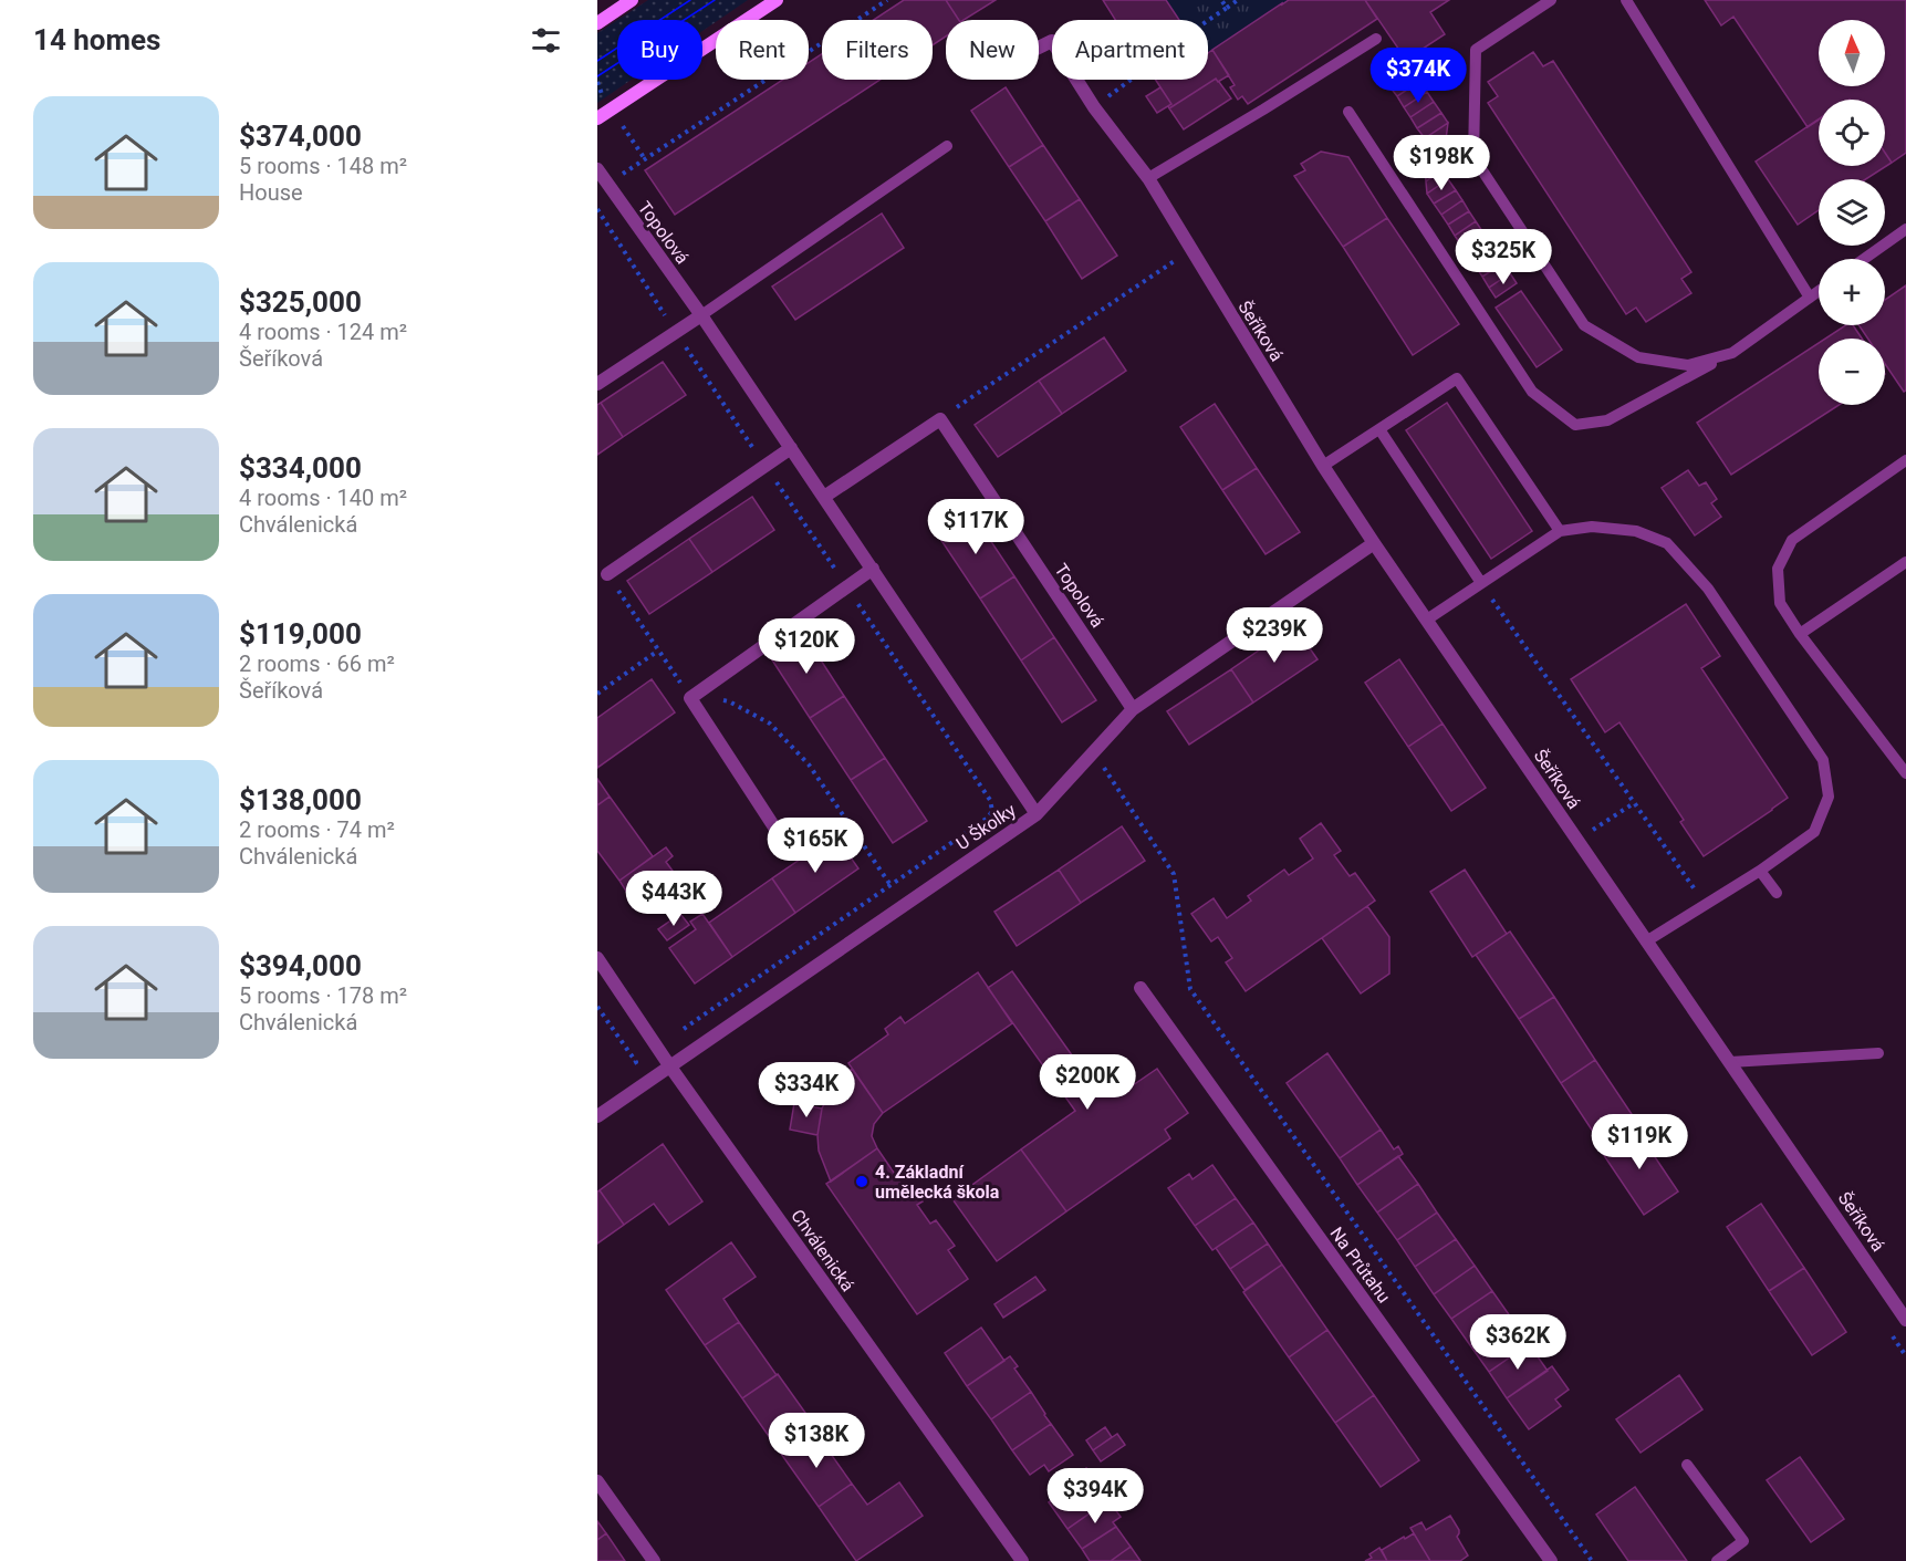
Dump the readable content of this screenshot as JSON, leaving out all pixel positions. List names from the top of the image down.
{
  "streets": {
    "street": [
      "Topolová",
      "Šeříková",
      "U Školky",
      "Chválenická",
      "Na Průtahu"
    ]
  },
  "crossings": [
    ["Topolová", "U Školky"],
    ["Šeříková", "U Školky"],
    ["U Školky", "Chválenická"]
  ],
  "places": ["4. Základní umělecká škola"],
  "north": "top",
  "page": {
    "heading": "14 homes",
    "map_buttons": ["+", "−"],
    "chip": [
      "Buy",
      "Rent",
      "Filters",
      "New",
      "Apartment"
    ],
    "price": [
      "$374K",
      "$198K",
      "$325K",
      "$117K",
      "$239K",
      "$120K",
      "$165K",
      "$443K",
      "$200K",
      "$334K",
      "$119K",
      "$362K",
      "$138K",
      "$394K"
    ],
    "list": [
      {
        "name": "$374,000",
        "note": "5 rooms · 148 m² · House"
      },
      {
        "name": "$325,000",
        "note": "4 rooms · 124 m² · Šeříková"
      },
      {
        "name": "$334,000",
        "note": "4 rooms · 140 m² · Chválenická"
      },
      {
        "name": "$119,000",
        "note": "2 rooms · 66 m² · Šeříková"
      },
      {
        "name": "$138,000",
        "note": "2 rooms · 74 m² · Chválenická"
      },
      {
        "name": "$394,000",
        "note": "5 rooms · 178 m² · Chválenická"
      }
    ]
  }
}
